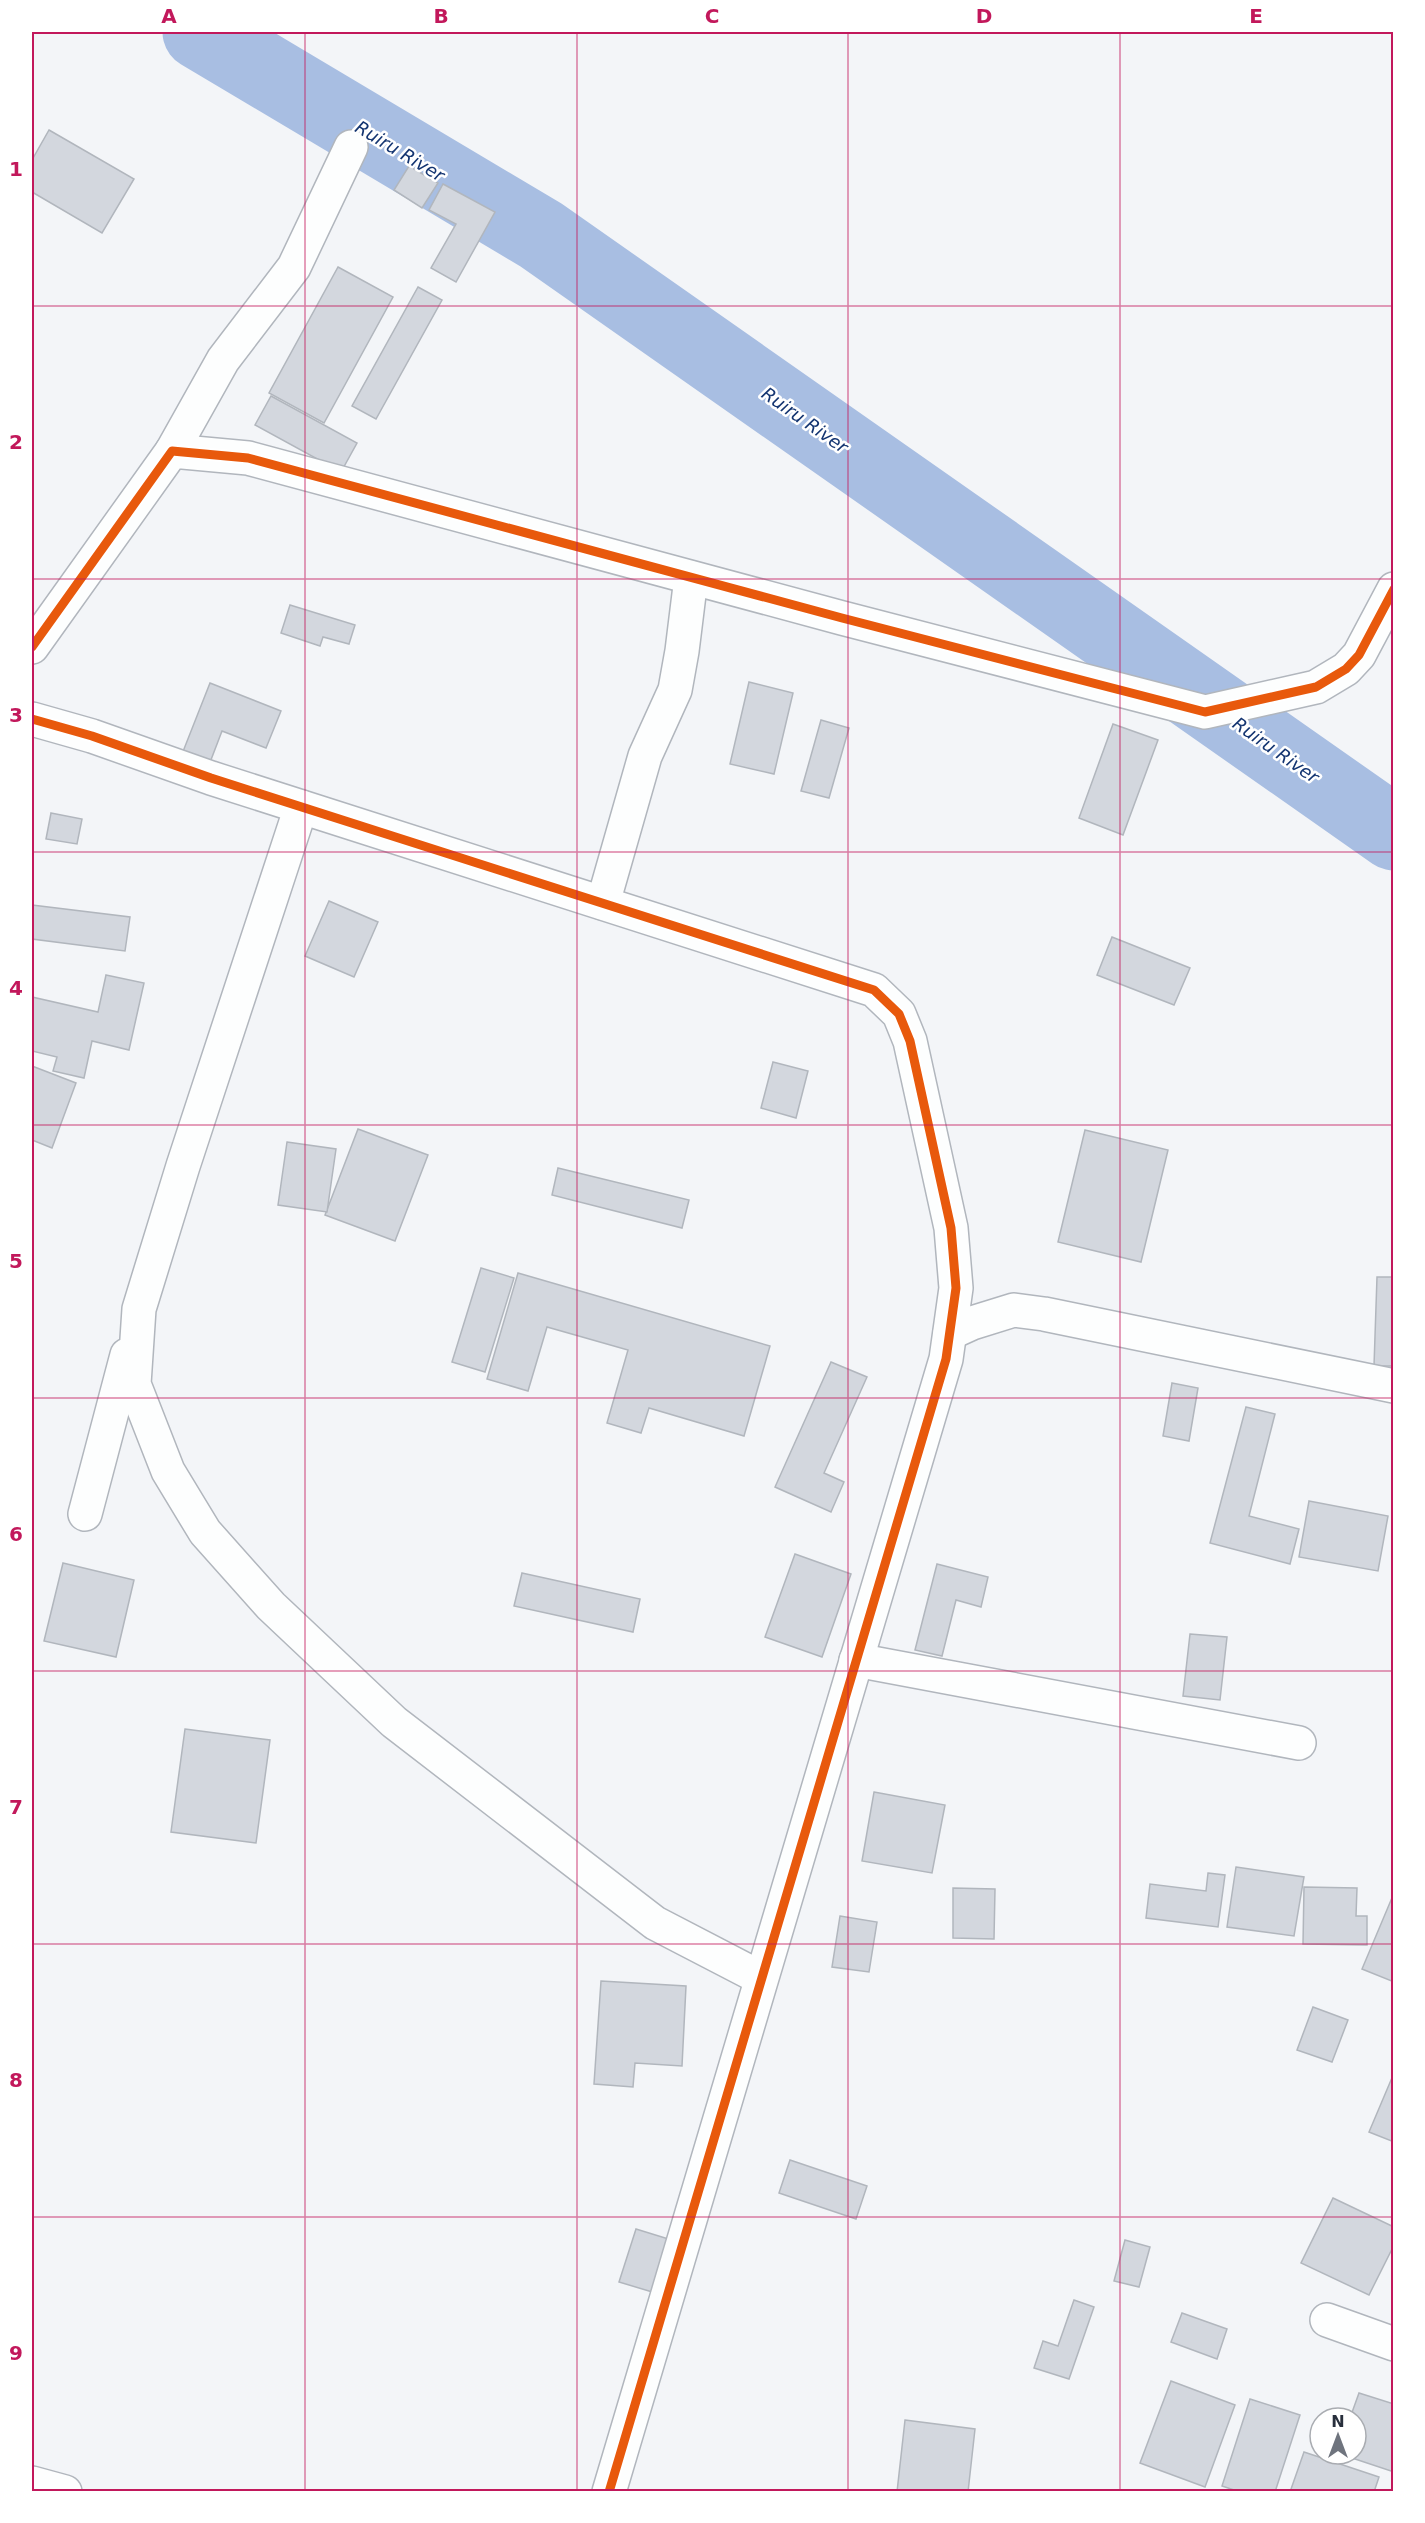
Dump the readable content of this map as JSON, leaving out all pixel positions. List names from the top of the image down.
{
  "water": ["Ruiru River"],
  "north": "top",
  "grid": {
    "columns": [
      "A",
      "B",
      "C",
      "D",
      "E"
    ],
    "rows": [
      "1",
      "2",
      "3",
      "4",
      "5",
      "6",
      "7",
      "8",
      "9"
    ]
  }
}
